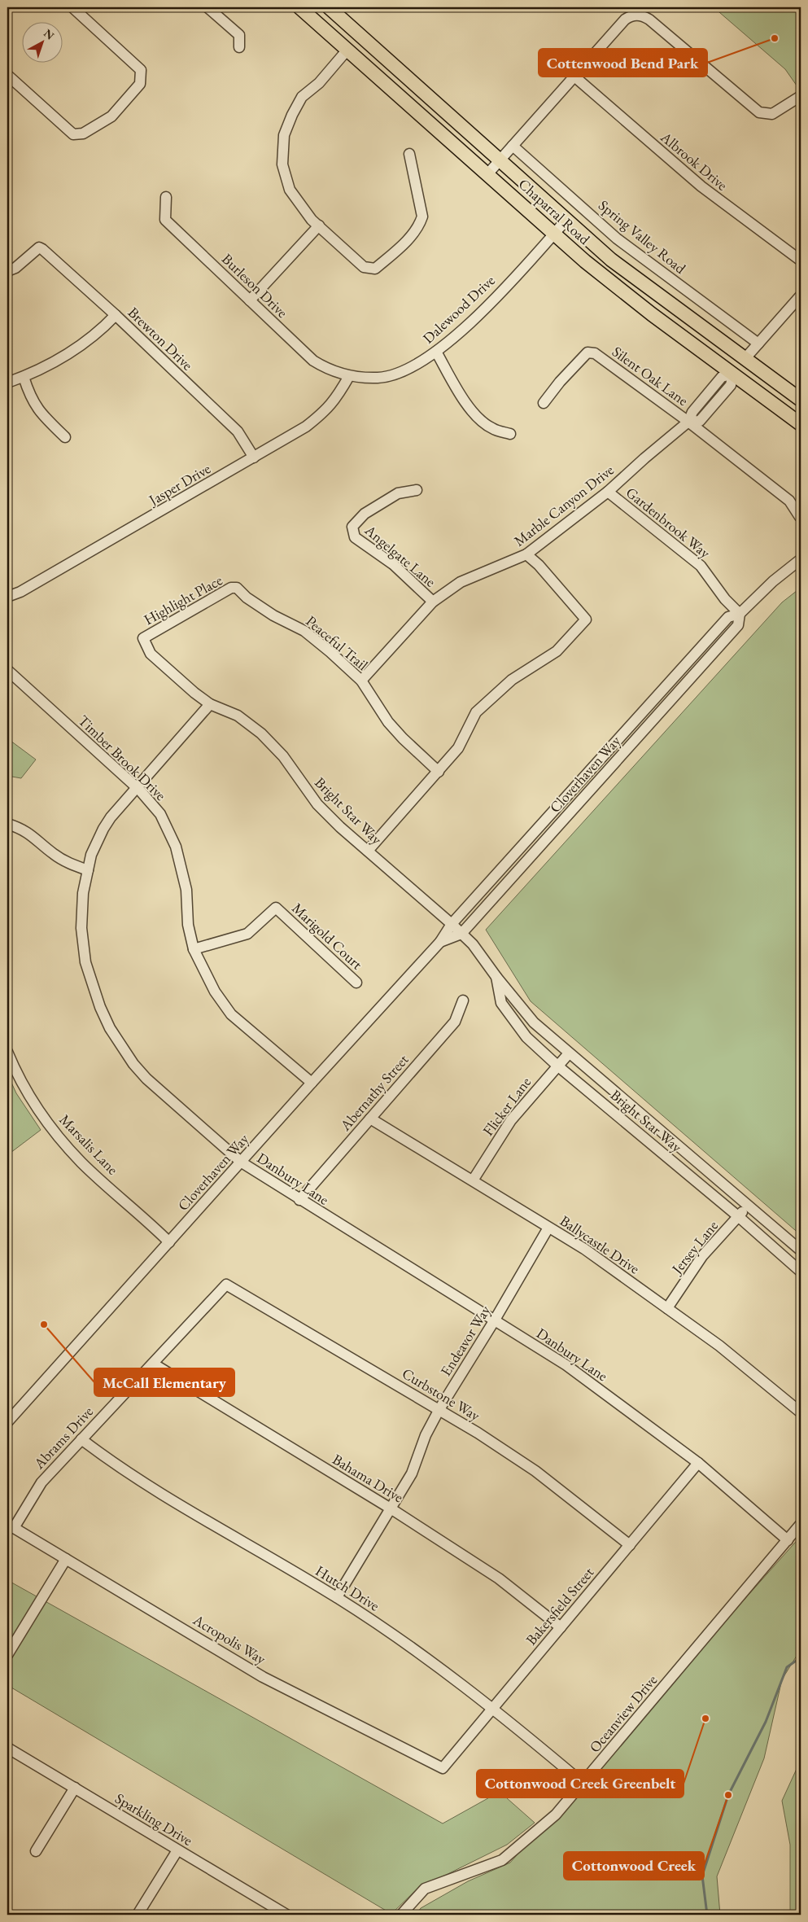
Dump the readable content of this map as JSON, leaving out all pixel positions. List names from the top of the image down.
{
  "streets": {
    "main road": ["Chaparral Road"],
    "street": [
      "Albrook Drive",
      "Spring Valley Road",
      "Burleson Drive",
      "Dalewood Drive",
      "Brewton Drive",
      "Silent Oak Lane",
      "Jasper Drive",
      "Marble Canyon Drive",
      "Gardenbrook Way",
      "Angelgate Lane",
      "Highlight Place",
      "Peaceful Trail",
      "Timber Brook Drive",
      "Cloverhaven Way",
      "Bright Star Way",
      "Marigold Court",
      "Abernathy Street",
      "Flicker Lane",
      "Marsalis Lane",
      "Danbury Lane",
      "Ballycastle Drive",
      "Jersey Lane",
      "Endeavor Way",
      "Curbstone Way",
      "Abrams Drive",
      "Bahama Drive",
      "Hutch Drive",
      "Bakersfield Street",
      "Acropolis Way",
      "Oceanview Drive",
      "Sparkling Drive"
    ]
  },
  "crossings": [
    ["Chaparral Road", "Dalewood Drive"],
    ["Chaparral Road", "Marble Canyon Drive"],
    ["Burleson Drive", "Dalewood Drive"],
    ["Burleson Drive", "Jasper Drive"],
    ["Dalewood Drive", "Jasper Drive"],
    ["Brewton Drive", "Jasper Drive"],
    ["Silent Oak Lane", "Marble Canyon Drive"],
    ["Marble Canyon Drive", "Gardenbrook Way"],
    ["Marble Canyon Drive", "Angelgate Lane"],
    ["Marble Canyon Drive", "Peaceful Trail"],
    ["Gardenbrook Way", "Cloverhaven Way"],
    ["Highlight Place", "Peaceful Trail"],
    ["Highlight Place", "Bright Star Way"],
    ["Timber Brook Drive", "Cloverhaven Way"],
    ["Timber Brook Drive", "Marigold Court"],
    ["Timber Brook Drive", "Danbury Lane"],
    ["Cloverhaven Way", "Bright Star Way"],
    ["Cloverhaven Way", "Marsalis Lane"],
    ["Cloverhaven Way", "Danbury Lane"],
    ["Bright Star Way", "Flicker Lane"],
    ["Bright Star Way", "Danbury Lane"],
    ["Bright Star Way", "Jersey Lane"],
    ["Abernathy Street", "Danbury Lane"],
    ["Abernathy Street", "Ballycastle Drive"],
    ["Flicker Lane", "Ballycastle Drive"],
    ["Danbury Lane", "Endeavor Way"],
    ["Danbury Lane", "Bakersfield Street"],
    ["Danbury Lane", "Oceanview Drive"],
    ["Ballycastle Drive", "Jersey Lane"],
    ["Ballycastle Drive", "Endeavor Way"],
    ["Endeavor Way", "Curbstone Way"],
    ["Endeavor Way", "Bahama Drive"],
    ["Endeavor Way", "Hutch Drive"],
    ["Curbstone Way", "Abrams Drive"],
    ["Curbstone Way", "Bakersfield Street"],
    ["Abrams Drive", "Bahama Drive"],
    ["Abrams Drive", "Hutch Drive"],
    ["Abrams Drive", "Acropolis Way"],
    ["Bahama Drive", "Bakersfield Street"],
    ["Hutch Drive", "Bakersfield Street"],
    ["Hutch Drive", "Oceanview Drive"],
    ["Bakersfield Street", "Acropolis Way"]
  ],
  "places": [
    "Cottenwood Bend Park",
    "McCall Elementary",
    "Cottonwood Creek Greenbelt",
    "Cottonwood Creek"
  ],
  "north": "top right"
}
